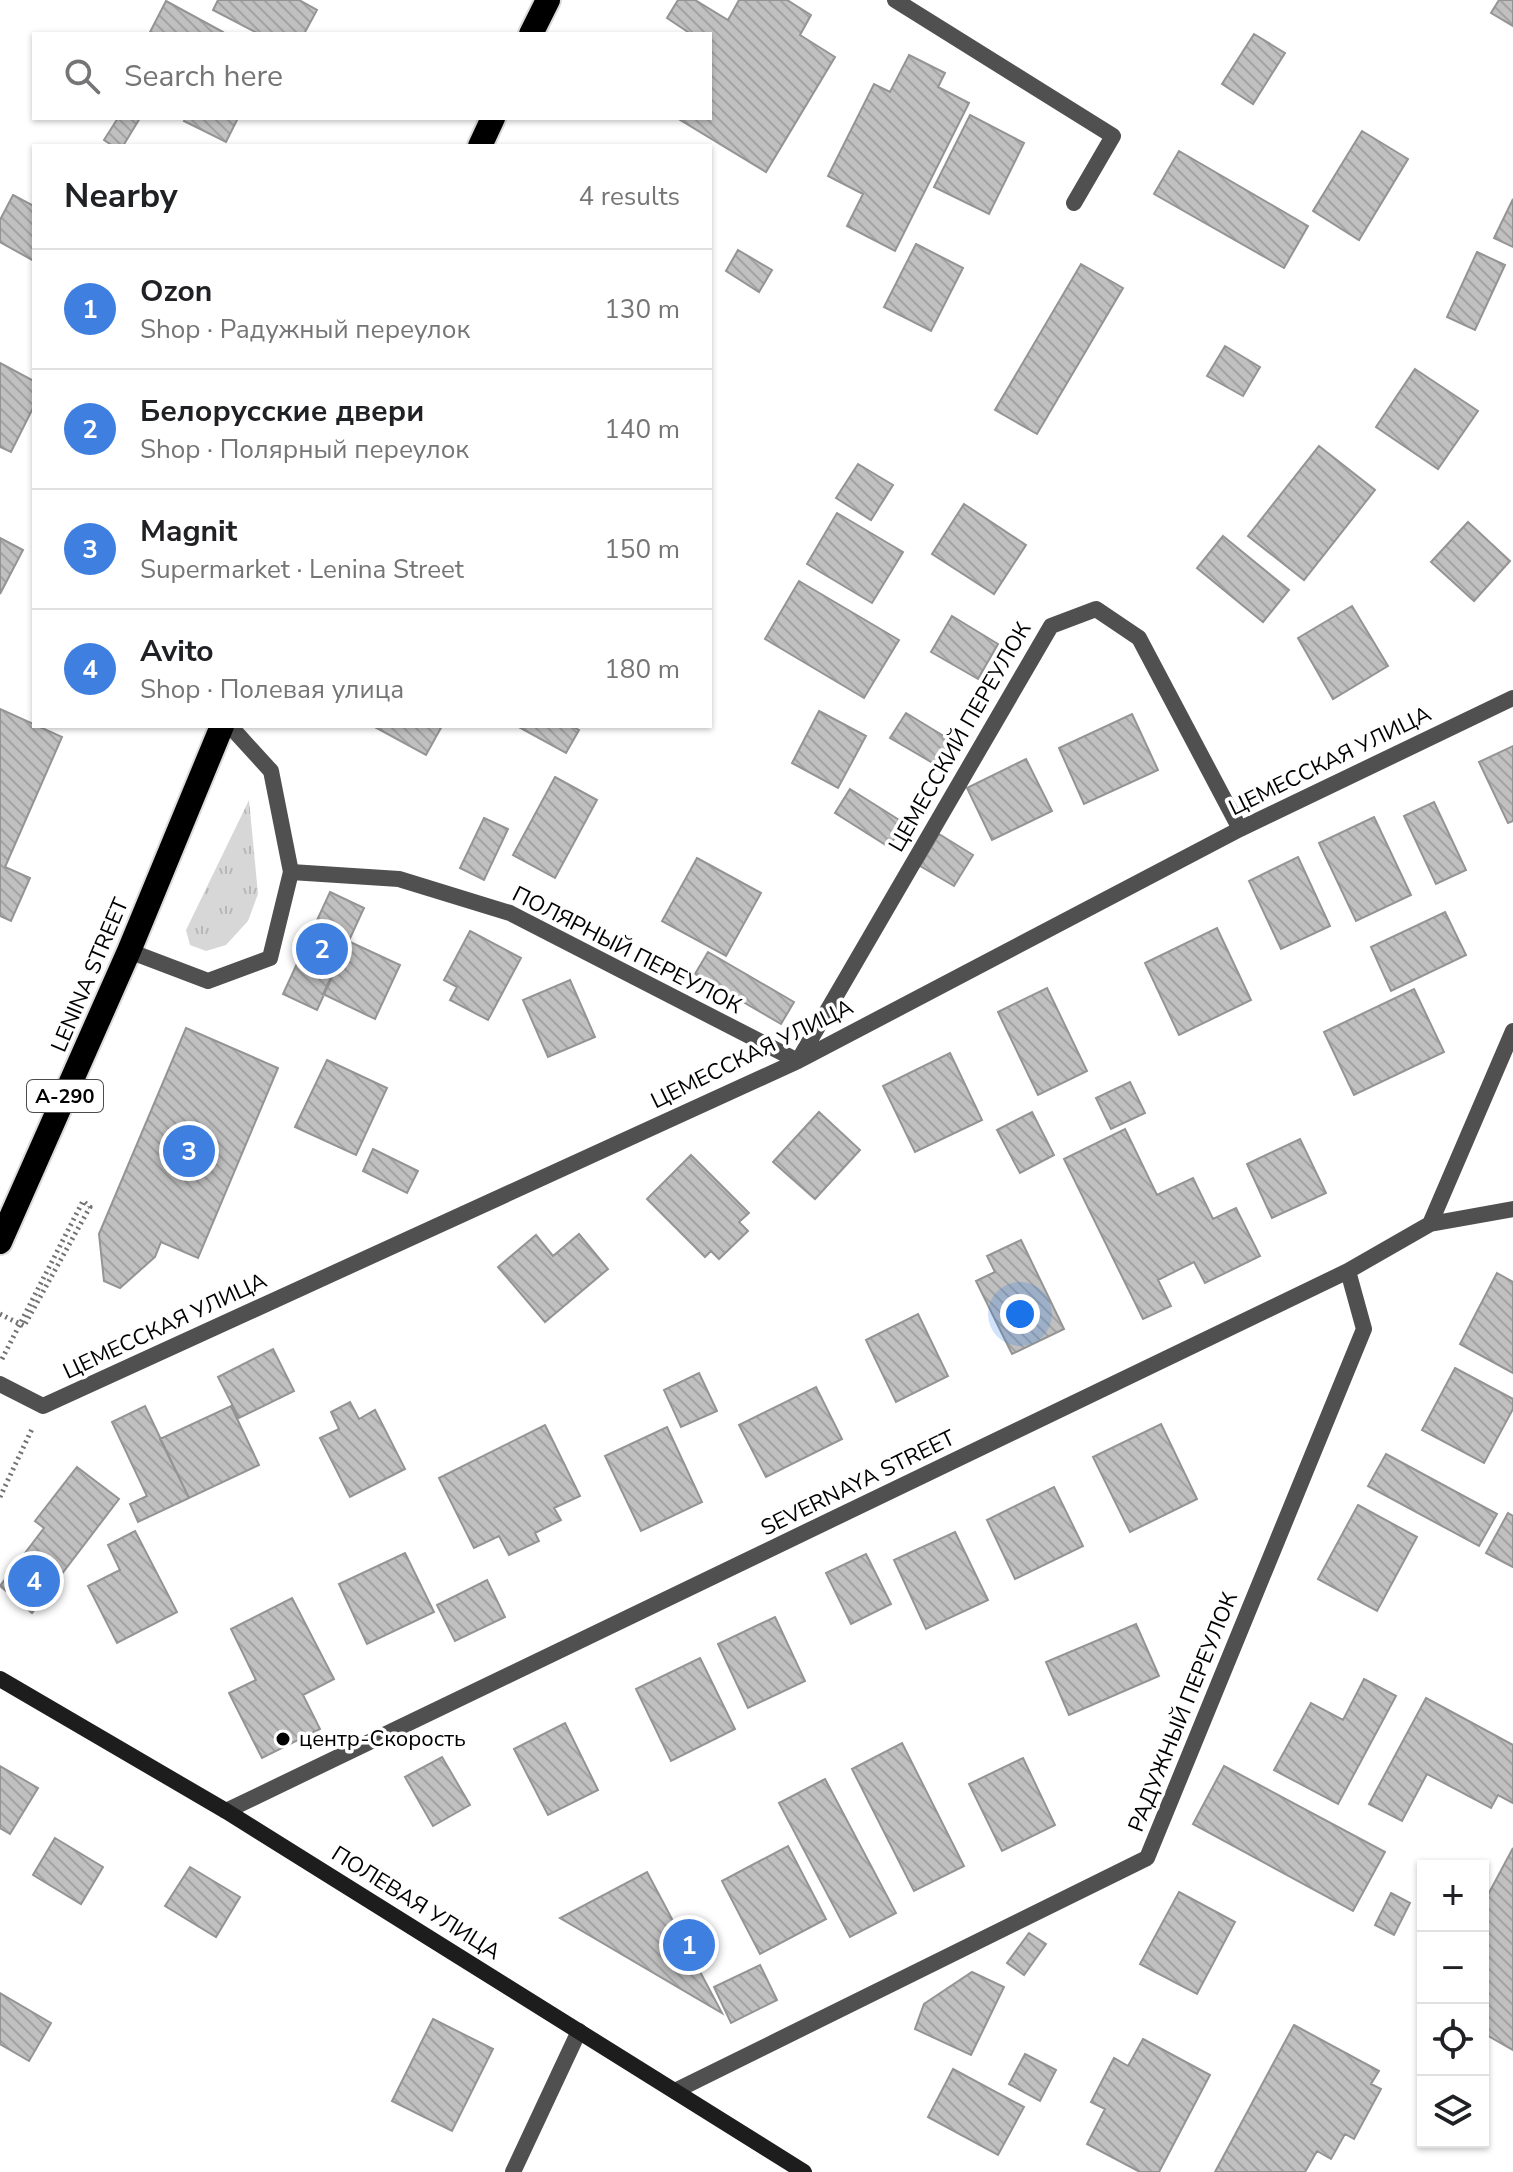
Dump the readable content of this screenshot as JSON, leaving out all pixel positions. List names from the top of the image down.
{
  "streets": {
    "highway": ["LENINA STREET", "А-290"],
    "main road": ["ПОЛЕВАЯ УЛИЦА"],
    "street": [
      "ЦЕМЕССКИЙ ПЕРЕУЛОК",
      "ЦЕМЕССКАЯ УЛИЦА",
      "ПОЛЯРНЫЙ ПЕРЕУЛОК",
      "SEVERNAYA STREET",
      "РАДУЖНЫЙ ПЕРЕУЛОК"
    ]
  },
  "crossings": [
    ["ЦЕМЕССКИЙ ПЕРЕУЛОК", "ЦЕМЕССКАЯ УЛИЦА"],
    ["ЦЕМЕССКИЙ ПЕРЕУЛОК", "ПОЛЯРНЫЙ ПЕРЕУЛОК"],
    ["ЦЕМЕССКАЯ УЛИЦА", "ПОЛЯРНЫЙ ПЕРЕУЛОК"],
    ["SEVERNAYA STREET", "РАДУЖНЫЙ ПЕРЕУЛОК"],
    ["SEVERNAYA STREET", "ПОЛЕВАЯ УЛИЦА"],
    ["РАДУЖНЫЙ ПЕРЕУЛОК", "ПОЛЕВАЯ УЛИЦА"]
  ],
  "places": ["центр-Скорость"],
  "page": {
    "search": "Search here",
    "heading": ["Nearby", "4 results"],
    "list": [
      {
        "mark": "1",
        "name": "Ozon",
        "note": "Shop · Радужный переулок",
        "value": "130 m"
      },
      {
        "mark": "2",
        "name": "Белорусские двери",
        "note": "Shop · Полярный переулок",
        "value": "140 m"
      },
      {
        "mark": "3",
        "name": "Magnit",
        "note": "Supermarket · Lenina Street",
        "value": "150 m"
      },
      {
        "mark": "4",
        "name": "Avito",
        "note": "Shop · Полевая улица",
        "value": "180 m"
      }
    ],
    "pins": [
      "2",
      "3",
      "4",
      "1"
    ],
    "map_buttons": ["+", "−"]
  }
}
